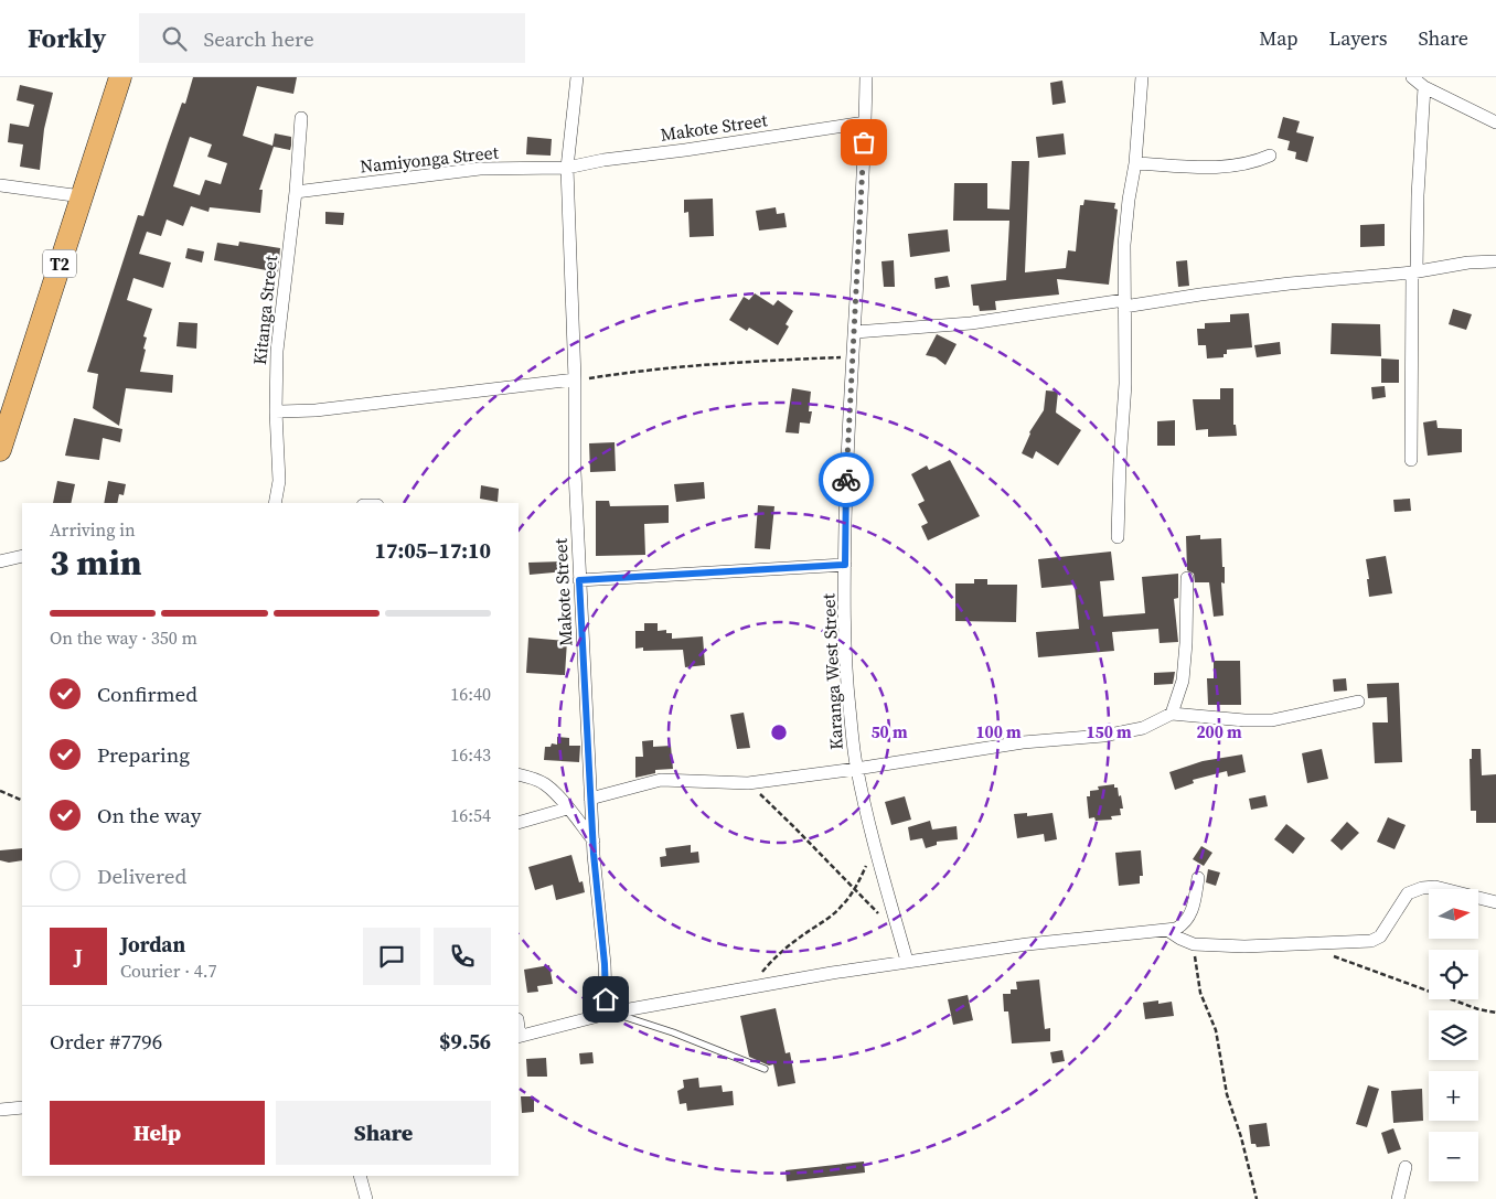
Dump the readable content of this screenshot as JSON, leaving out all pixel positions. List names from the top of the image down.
{
  "streets": {
    "highway": ["T2"],
    "street": [
      "Makote Street",
      "Namiyonga Street",
      "Kitanga Street",
      "Karanga West Street"
    ]
  },
  "crossings": [
    ["Makote Street", "Namiyonga Street"],
    ["Makote Street", "Karanga West Street"],
    ["Namiyonga Street", "Kitanga Street"]
  ],
  "north": "right",
  "page": {
    "header": "Forkly",
    "search": "Search here",
    "nav": ["Map", "Layers", "Share"],
    "heading": ["3 min", "Arriving in", "17:05–17:10"],
    "panel": [
      "Jordan",
      "Courier · 4.7",
      "Order #7796",
      "$9.56"
    ],
    "bar": "On the way · 350 m",
    "list": [
      ["Confirmed", "16:40"],
      ["Preparing", "16:43"],
      ["On the way", "16:54"],
      "Delivered"
    ],
    "map_buttons": ["+", "−"],
    "round": "J",
    "buttons": ["Help", "Share"]
  },
  "rings": [
    "50 m",
    "100 m",
    "150 m",
    "200 m"
  ]
}
